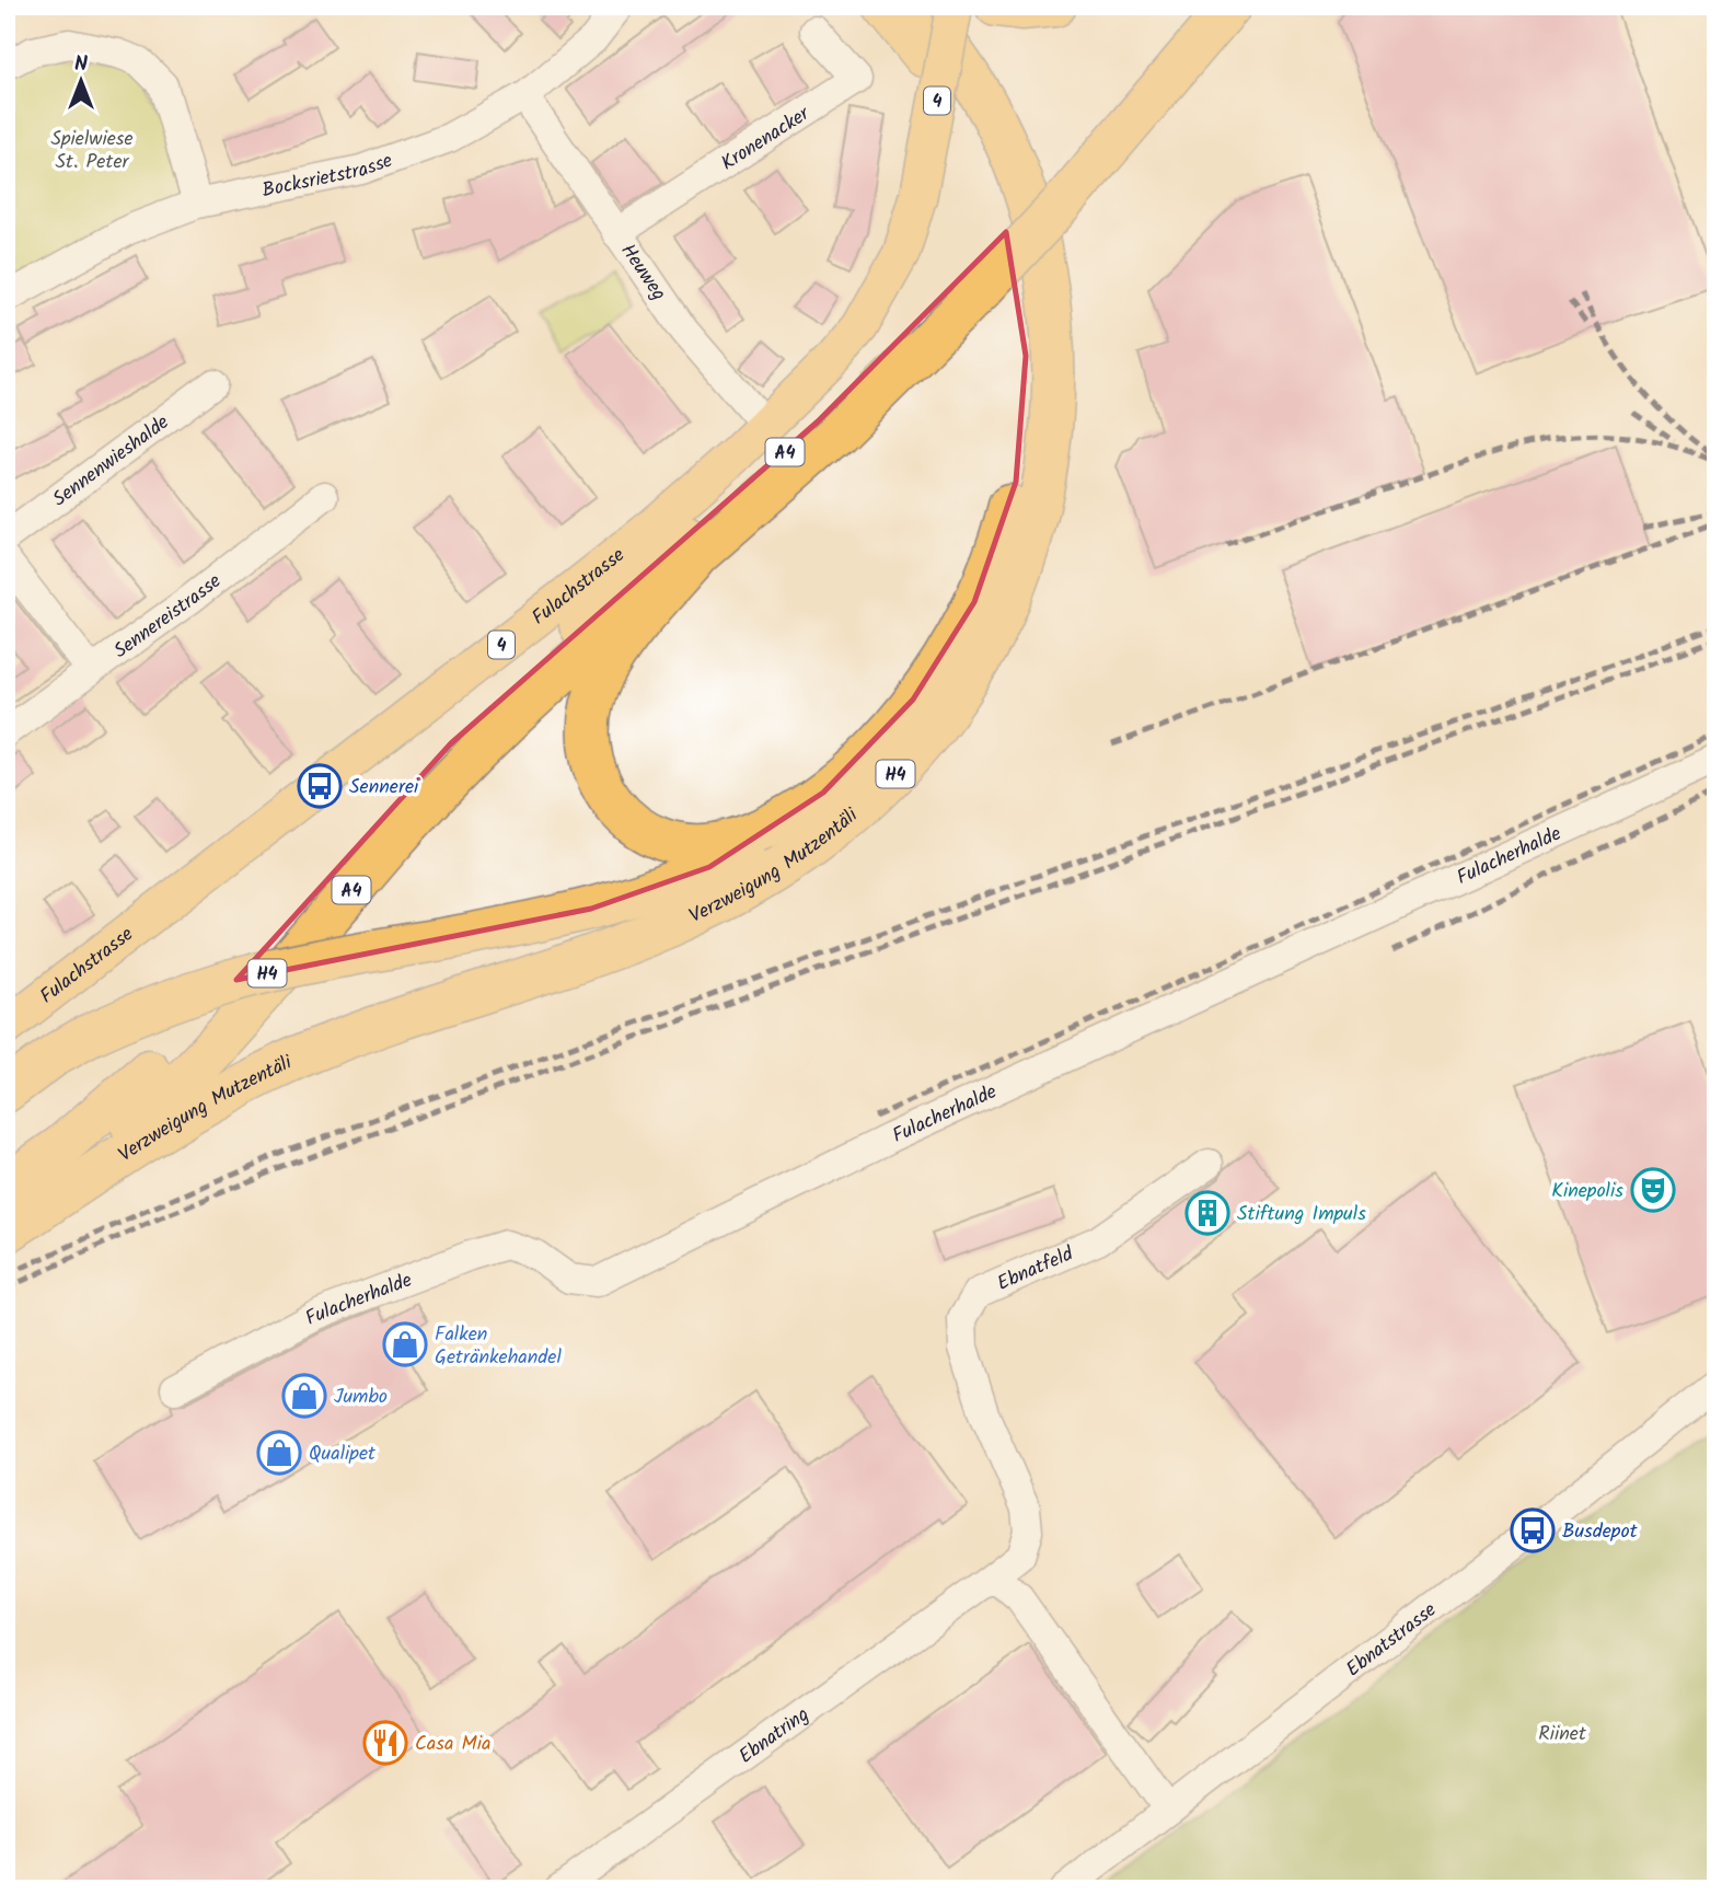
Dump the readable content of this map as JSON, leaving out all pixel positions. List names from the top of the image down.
{
  "streets": {
    "highway": ["A4", "H4", "Verzweigung Mutzentäli"],
    "main road": ["4", "Fulachstrasse"],
    "street": [
      "Kronenacker",
      "Bocksrietstrasse",
      "Heuweg",
      "Sennenwieshalde",
      "Sennereistrasse",
      "Fulacherhalde",
      "Ebnatfeld",
      "Ebnatstrasse",
      "Ebnatring"
    ]
  },
  "crossings": [
    ["Kronenacker", "Heuweg"],
    ["Heuweg", "Fulachstrasse"],
    ["A4", "H4"],
    ["H4", "Verzweigung Mutzentäli"],
    ["Ebnatfeld", "Ebnatring"]
  ],
  "parks": ["Spielwiese St. Peter", "Riinet"],
  "places": {
    "bus stop": ["Sennerei", "Busdepot"],
    "theatre": ["Kinepolis"],
    "building": ["Stiftung Impuls"],
    "shop": ["Falken Getränkehandel", "Jumbo", "Qualipet"],
    "restaurant": ["Casa Mia"]
  },
  "north": "top"
}
